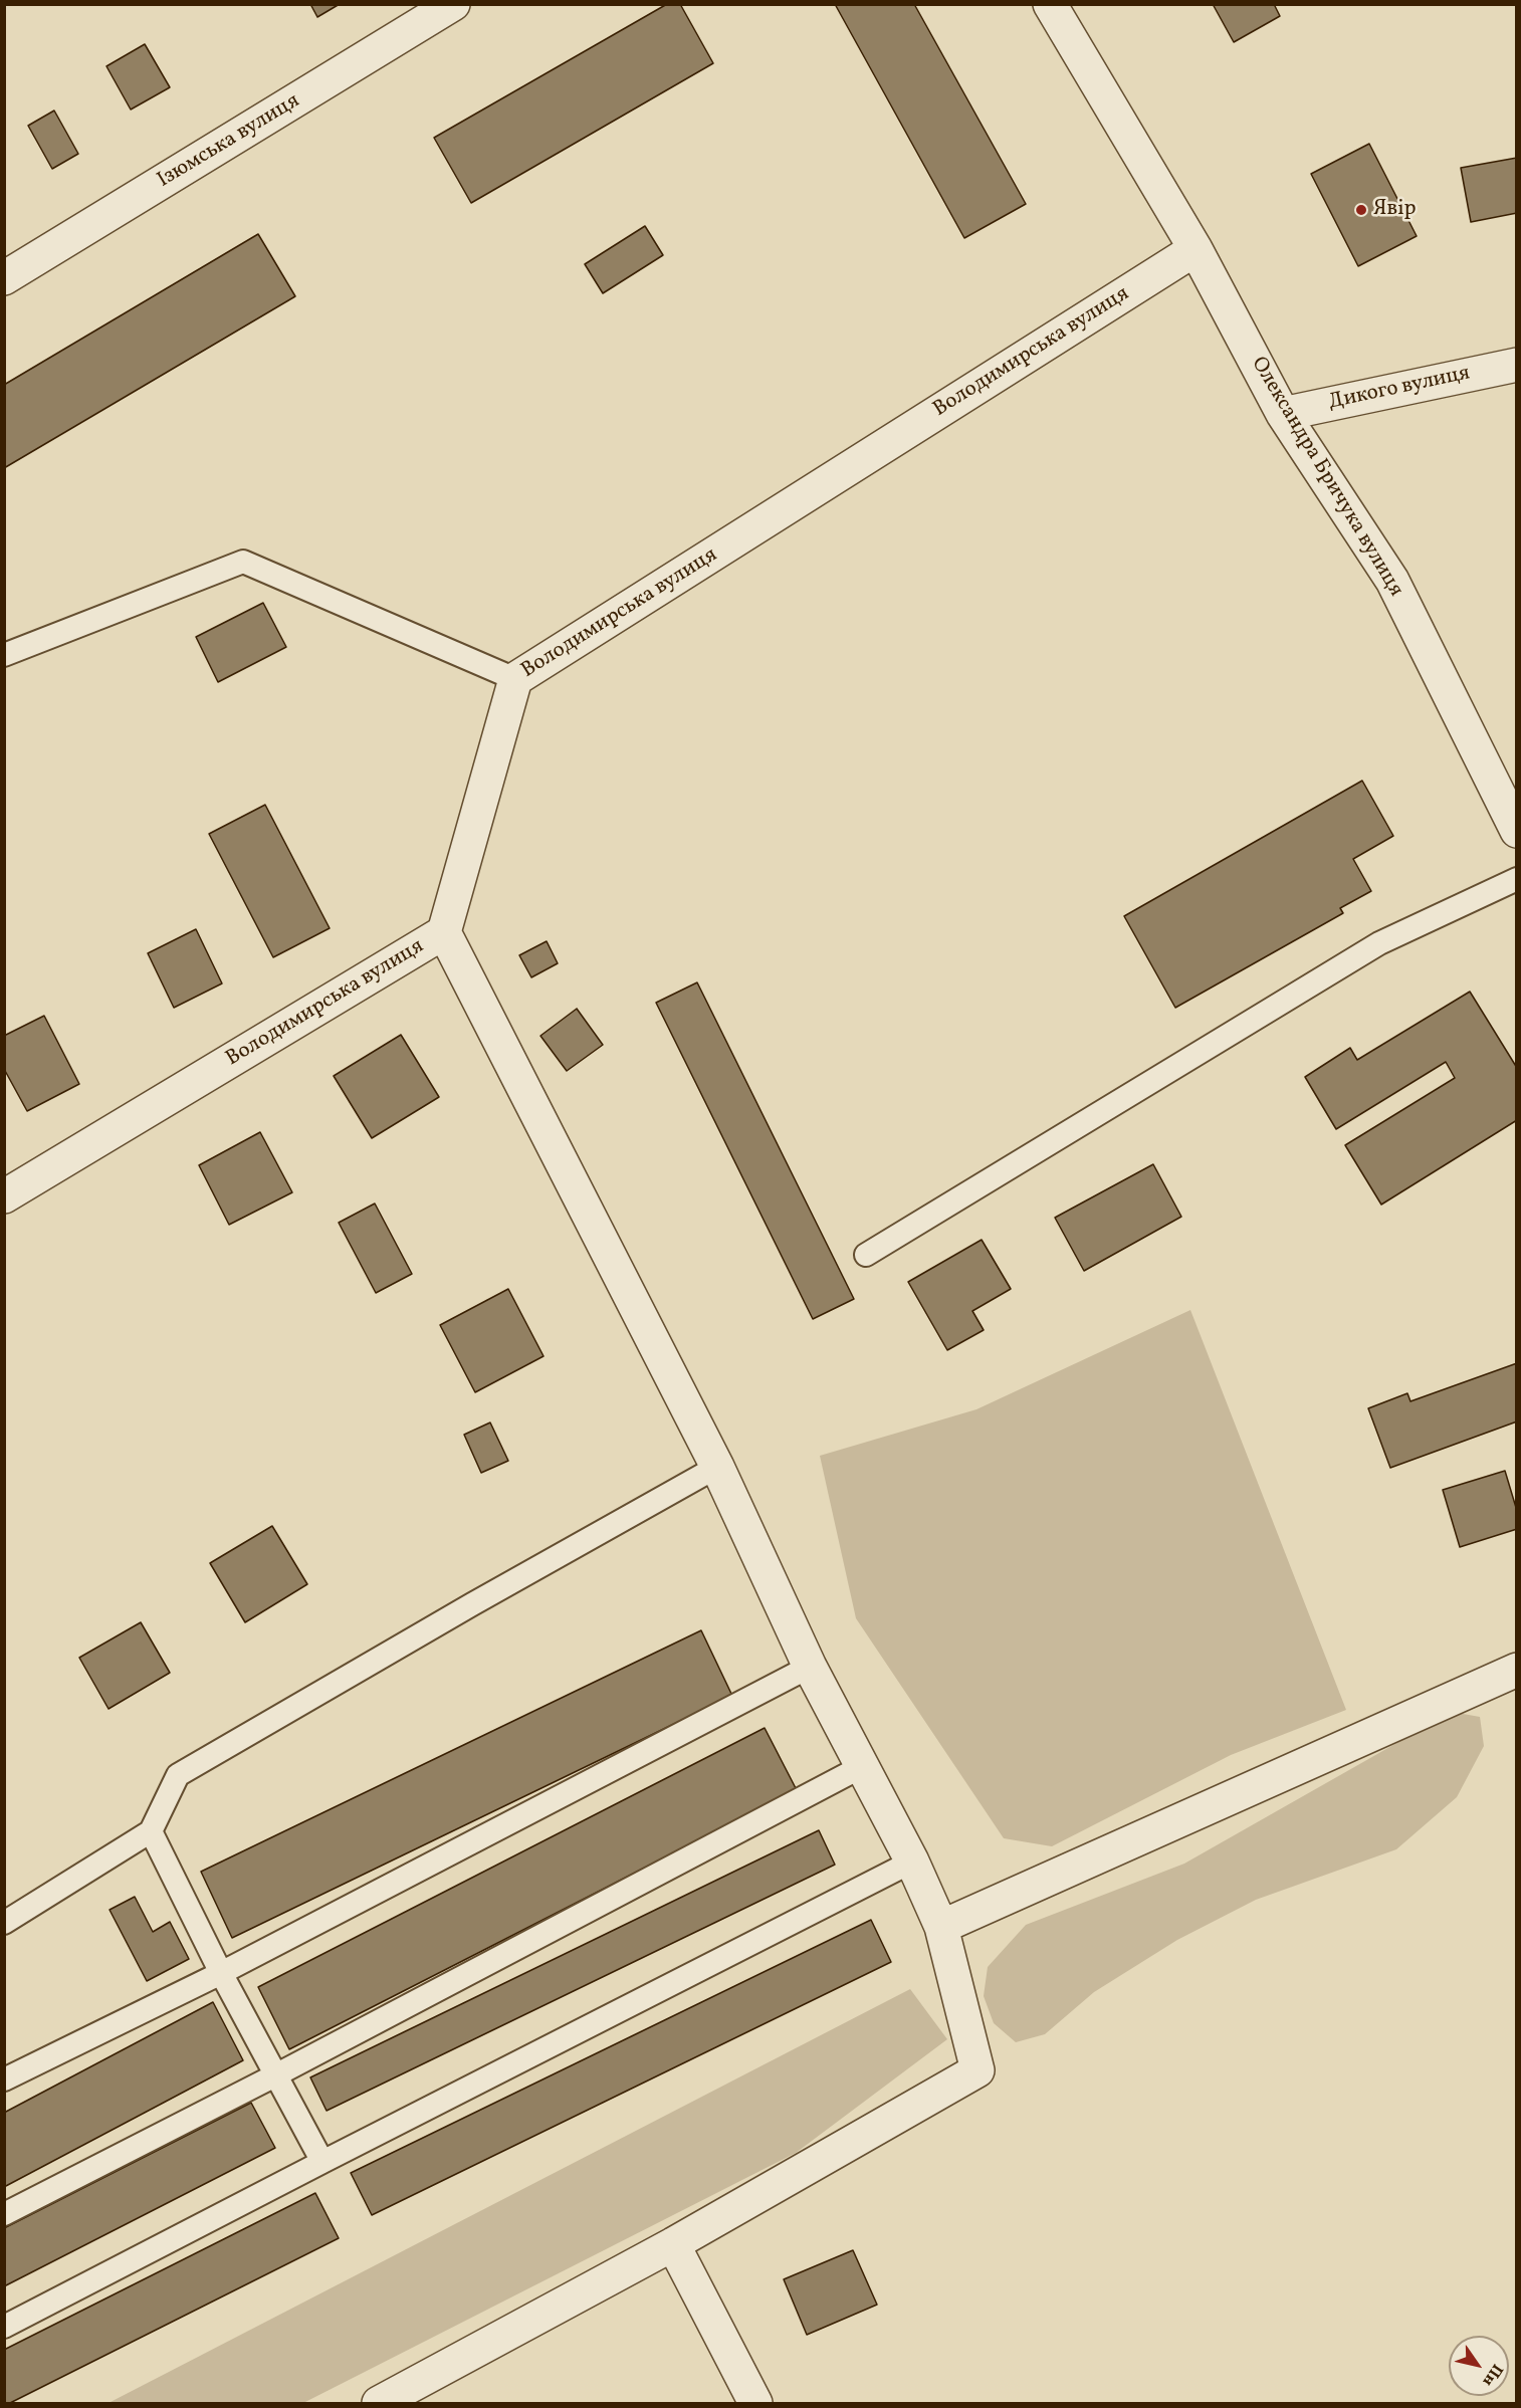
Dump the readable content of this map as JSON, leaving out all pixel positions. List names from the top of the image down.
{
  "streets": {
    "street": [
      "Ізюмська вулиця",
      "Володимирська вулиця",
      "Дикого вулиця",
      "Олександра Бричука вулиця"
    ]
  },
  "crossings": [
    ["Володимирська вулиця", "Олександра Бричука вулиця"],
    ["Дикого вулиця", "Олександра Бричука вулиця"]
  ],
  "places": ["Явiр"],
  "north": "bottom right"
}
